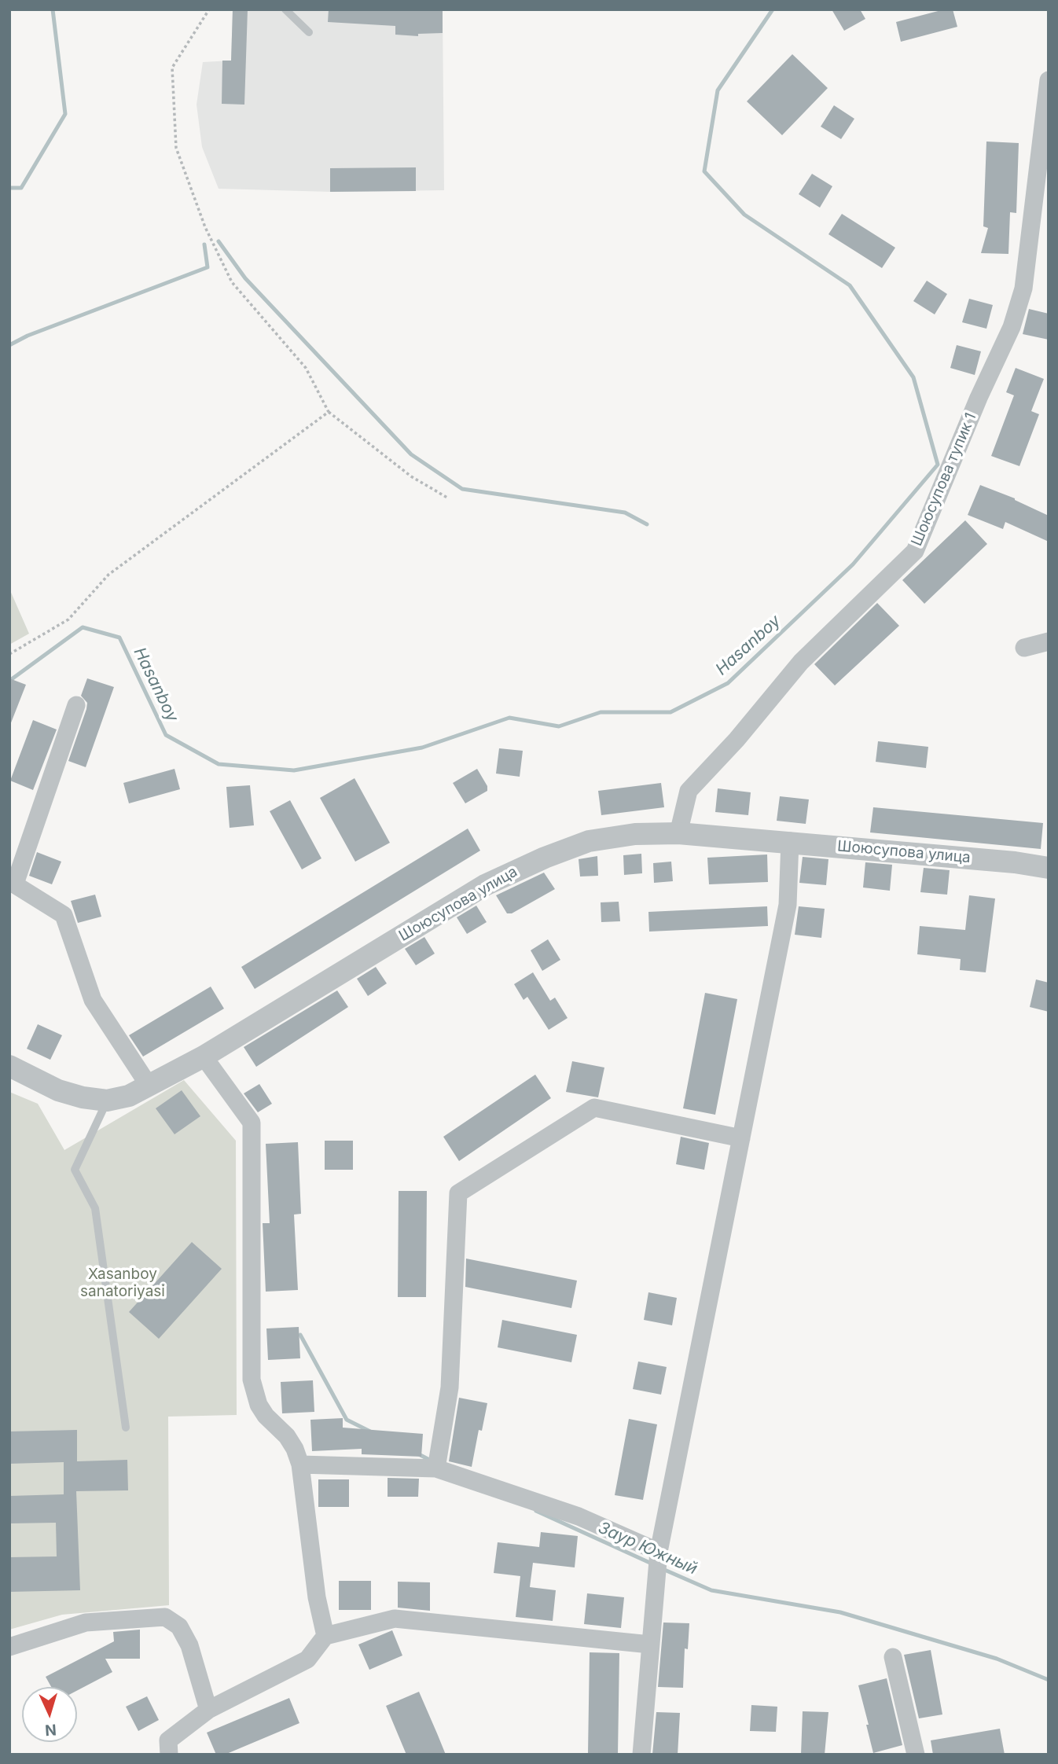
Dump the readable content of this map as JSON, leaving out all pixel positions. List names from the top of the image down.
{
  "streets": {
    "street": ["Шоюсупова тупик 1", "Шоюсупова улица"]
  },
  "crossings": [
    ["Шоюсупова тупик 1", "Шоюсупова улица"]
  ],
  "water": ["Hasanboy", "Заур Южный"],
  "parks": ["Xasanboy sanatoriyasi"],
  "north": "bottom"
}
